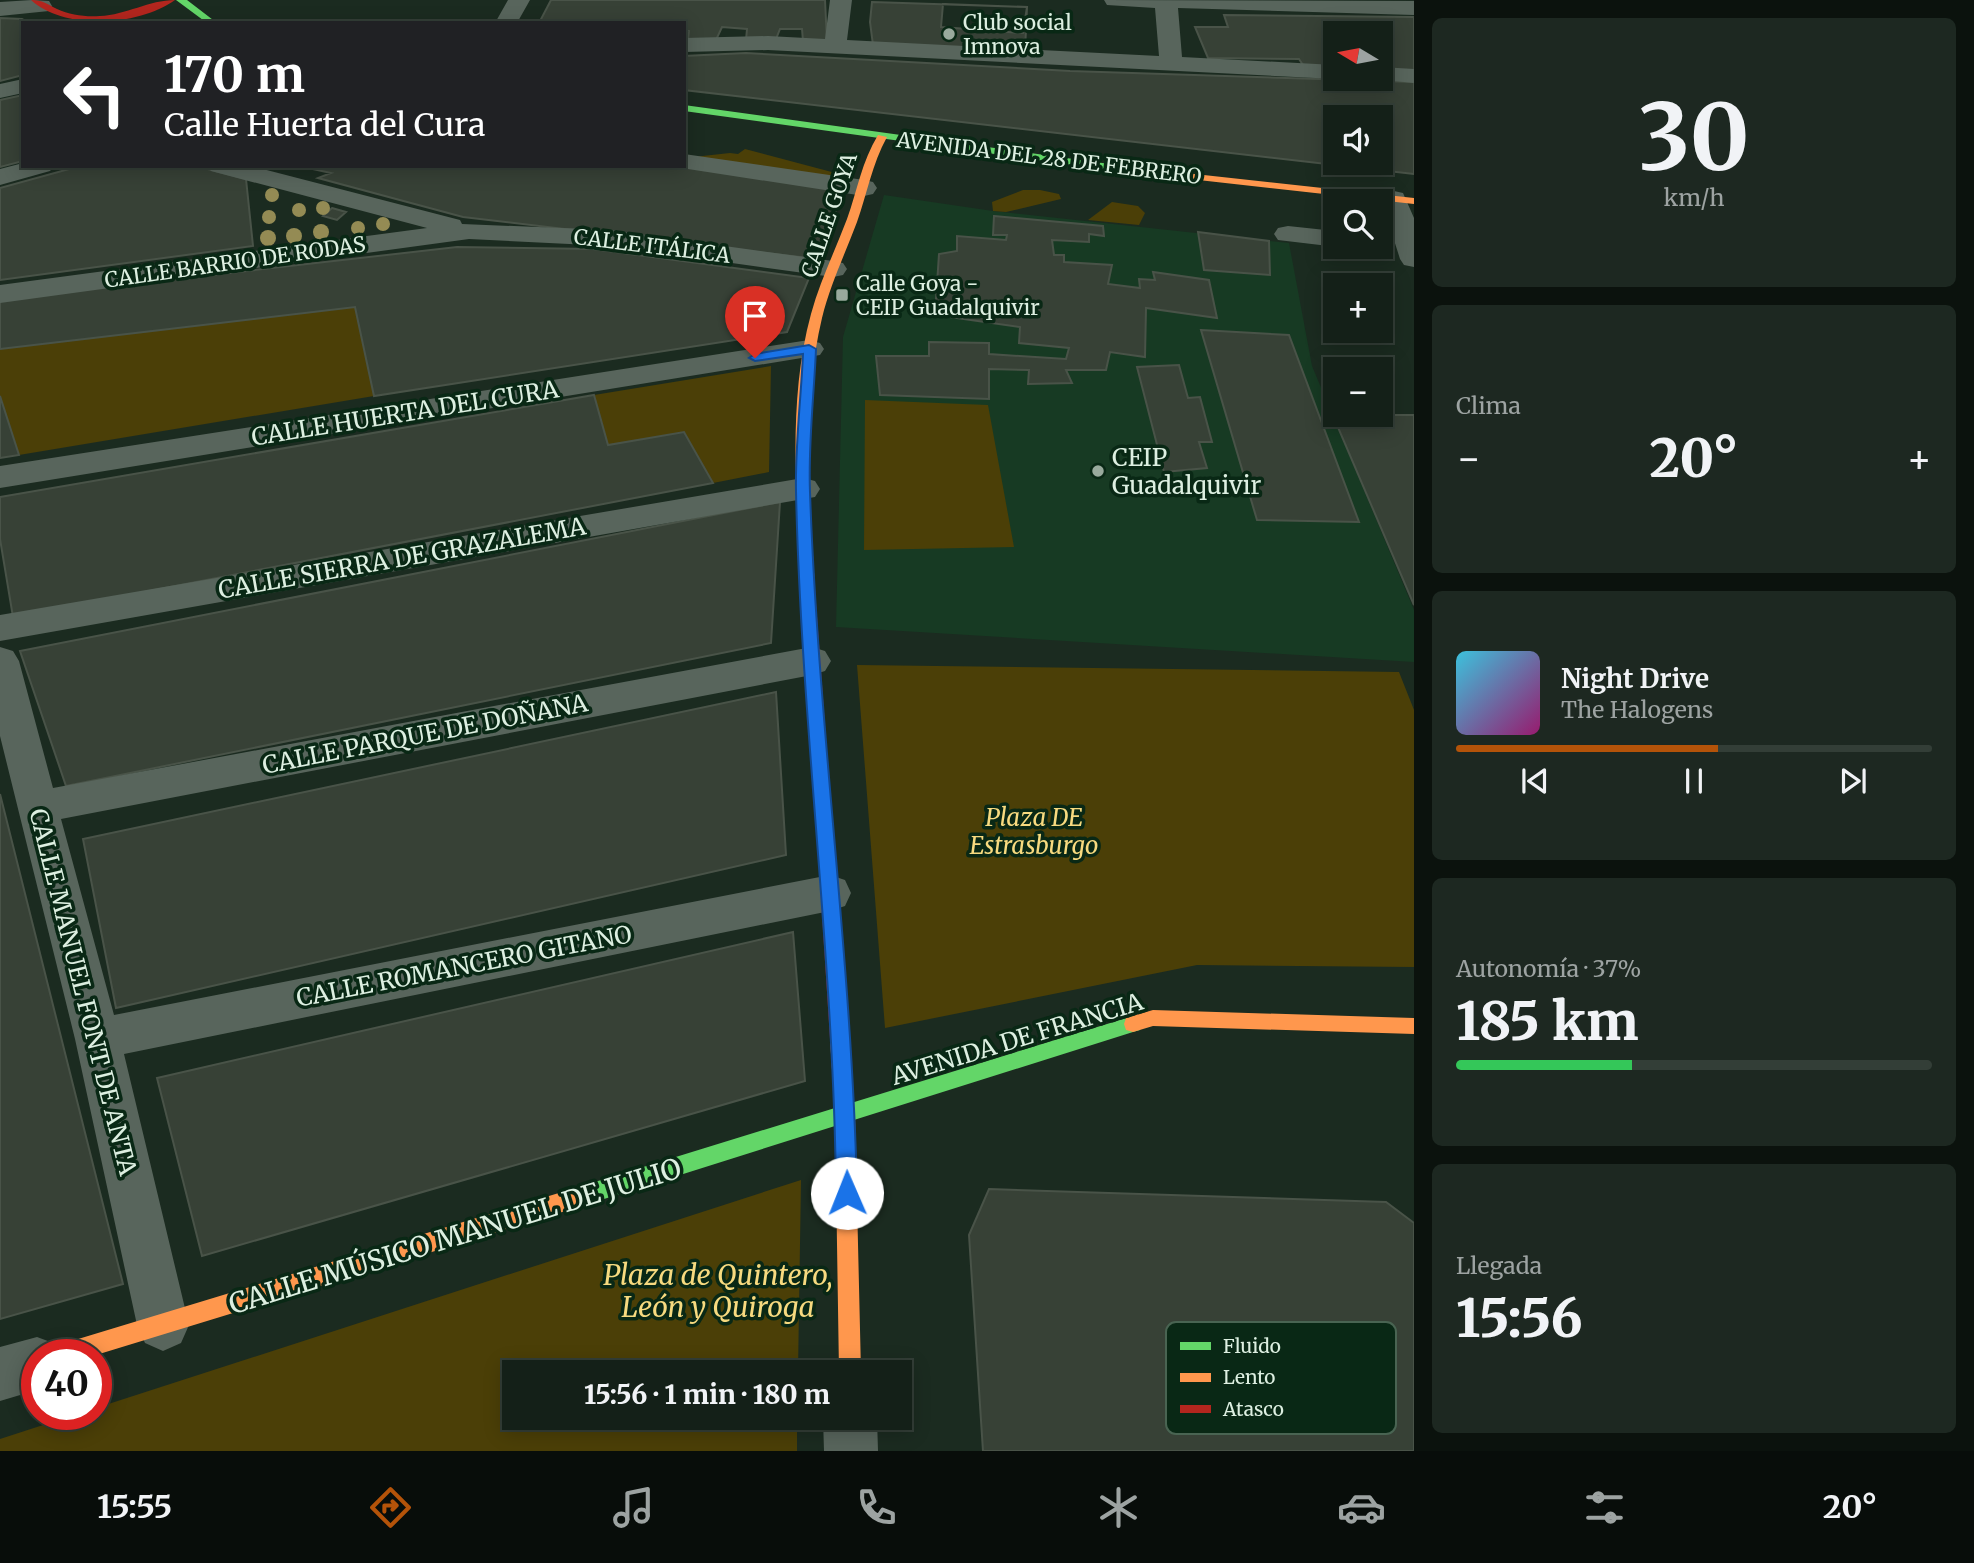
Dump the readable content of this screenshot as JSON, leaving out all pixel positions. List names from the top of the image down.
{
  "streets": {
    "street": [
      "AVENIDA DEL 28 DE FEBRERO",
      "CALLE GOYA",
      "CALLE ITÁLICA",
      "CALLE BARRIO DE RODAS",
      "CALLE HUERTA DEL CURA",
      "CALLE SIERRA DE GRAZALEMA",
      "CALLE PARQUE DE DOÑANA",
      "CALLE ROMANCERO GITANO",
      "CALLE MANUEL FONT DE ANTA",
      "AVENIDA DE FRANCIA",
      "CALLE MÚSICO MANUEL DE JULIO"
    ]
  },
  "crossings": [
    ["AVENIDA DEL 28 DE FEBRERO", "CALLE GOYA"],
    ["CALLE GOYA", "CALLE ITÁLICA"],
    ["CALLE GOYA", "CALLE HUERTA DEL CURA"],
    ["CALLE GOYA", "CALLE SIERRA DE GRAZALEMA"],
    ["CALLE GOYA", "CALLE PARQUE DE DOÑANA"],
    ["CALLE GOYA", "CALLE ROMANCERO GITANO"],
    ["CALLE GOYA", "AVENIDA DE FRANCIA"],
    ["CALLE GOYA", "CALLE MÚSICO MANUEL DE JULIO"],
    ["CALLE ITÁLICA", "CALLE BARRIO DE RODAS"],
    ["CALLE PARQUE DE DOÑANA", "CALLE MANUEL FONT DE ANTA"],
    ["CALLE ROMANCERO GITANO", "CALLE MANUEL FONT DE ANTA"],
    ["CALLE MANUEL FONT DE ANTA", "CALLE MÚSICO MANUEL DE JULIO"],
    ["AVENIDA DE FRANCIA", "CALLE MÚSICO MANUEL DE JULIO"]
  ],
  "parks": ["Plaza DE Estrasburgo", "Plaza de Quintero, León y Quiroga"],
  "places": {
    "other": ["Club social Imnova", "CEIP Guadalquivir"],
    "transit": ["Calle Goya - CEIP Guadalquivir"]
  },
  "legend": ["Fluido", "Lento", "Atasco"],
  "north": "left",
  "page": {
    "tile": [
      ["30", "km/h"],
      "Clima",
      ["Autonomía · 37%", "185 km"],
      ["Llegada", "15:56"]
    ],
    "map_buttons": ["+", "−"],
    "turn": ["170 m", "Calle Huerta del Cura"],
    "heat": ["−", "20°", "+"],
    "song": ["Night Drive", "The Halogens"],
    "limit": "40",
    "trip": "15:56 · 1 min · 180 m",
    "tabs": ["15:55", "20°"]
  }
}
